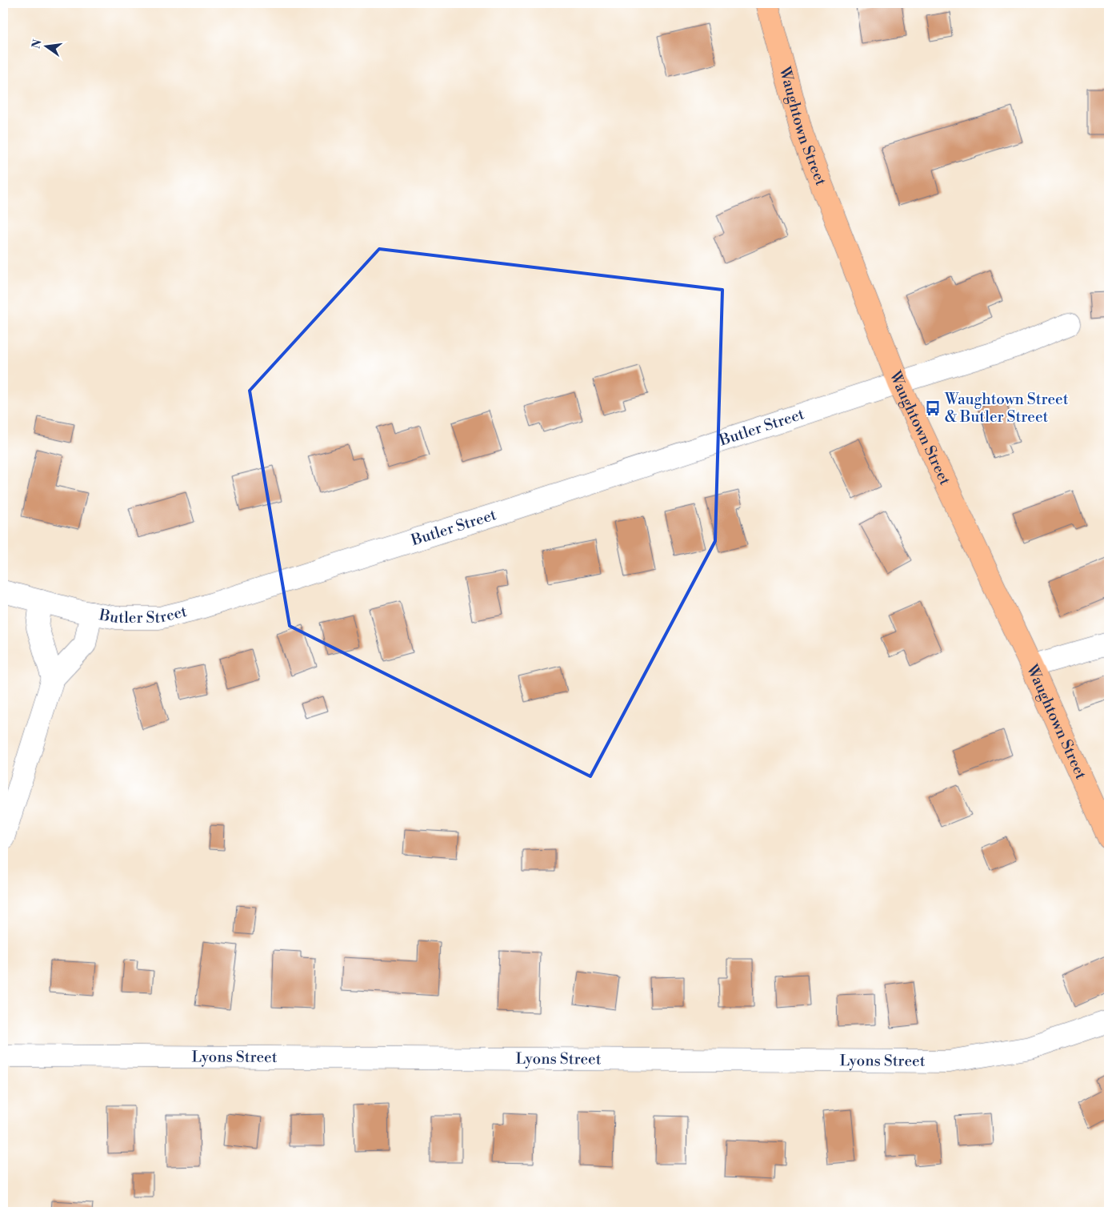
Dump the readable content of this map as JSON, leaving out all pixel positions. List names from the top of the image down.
{
  "streets": {
    "main road": ["Waughtown Street"],
    "street": ["Butler Street", "Lyons Street"]
  },
  "crossings": [
    ["Waughtown Street", "Butler Street"]
  ],
  "places": {
    "bus stop": ["Waughtown Street & Butler Street"]
  },
  "north": "left"
}
